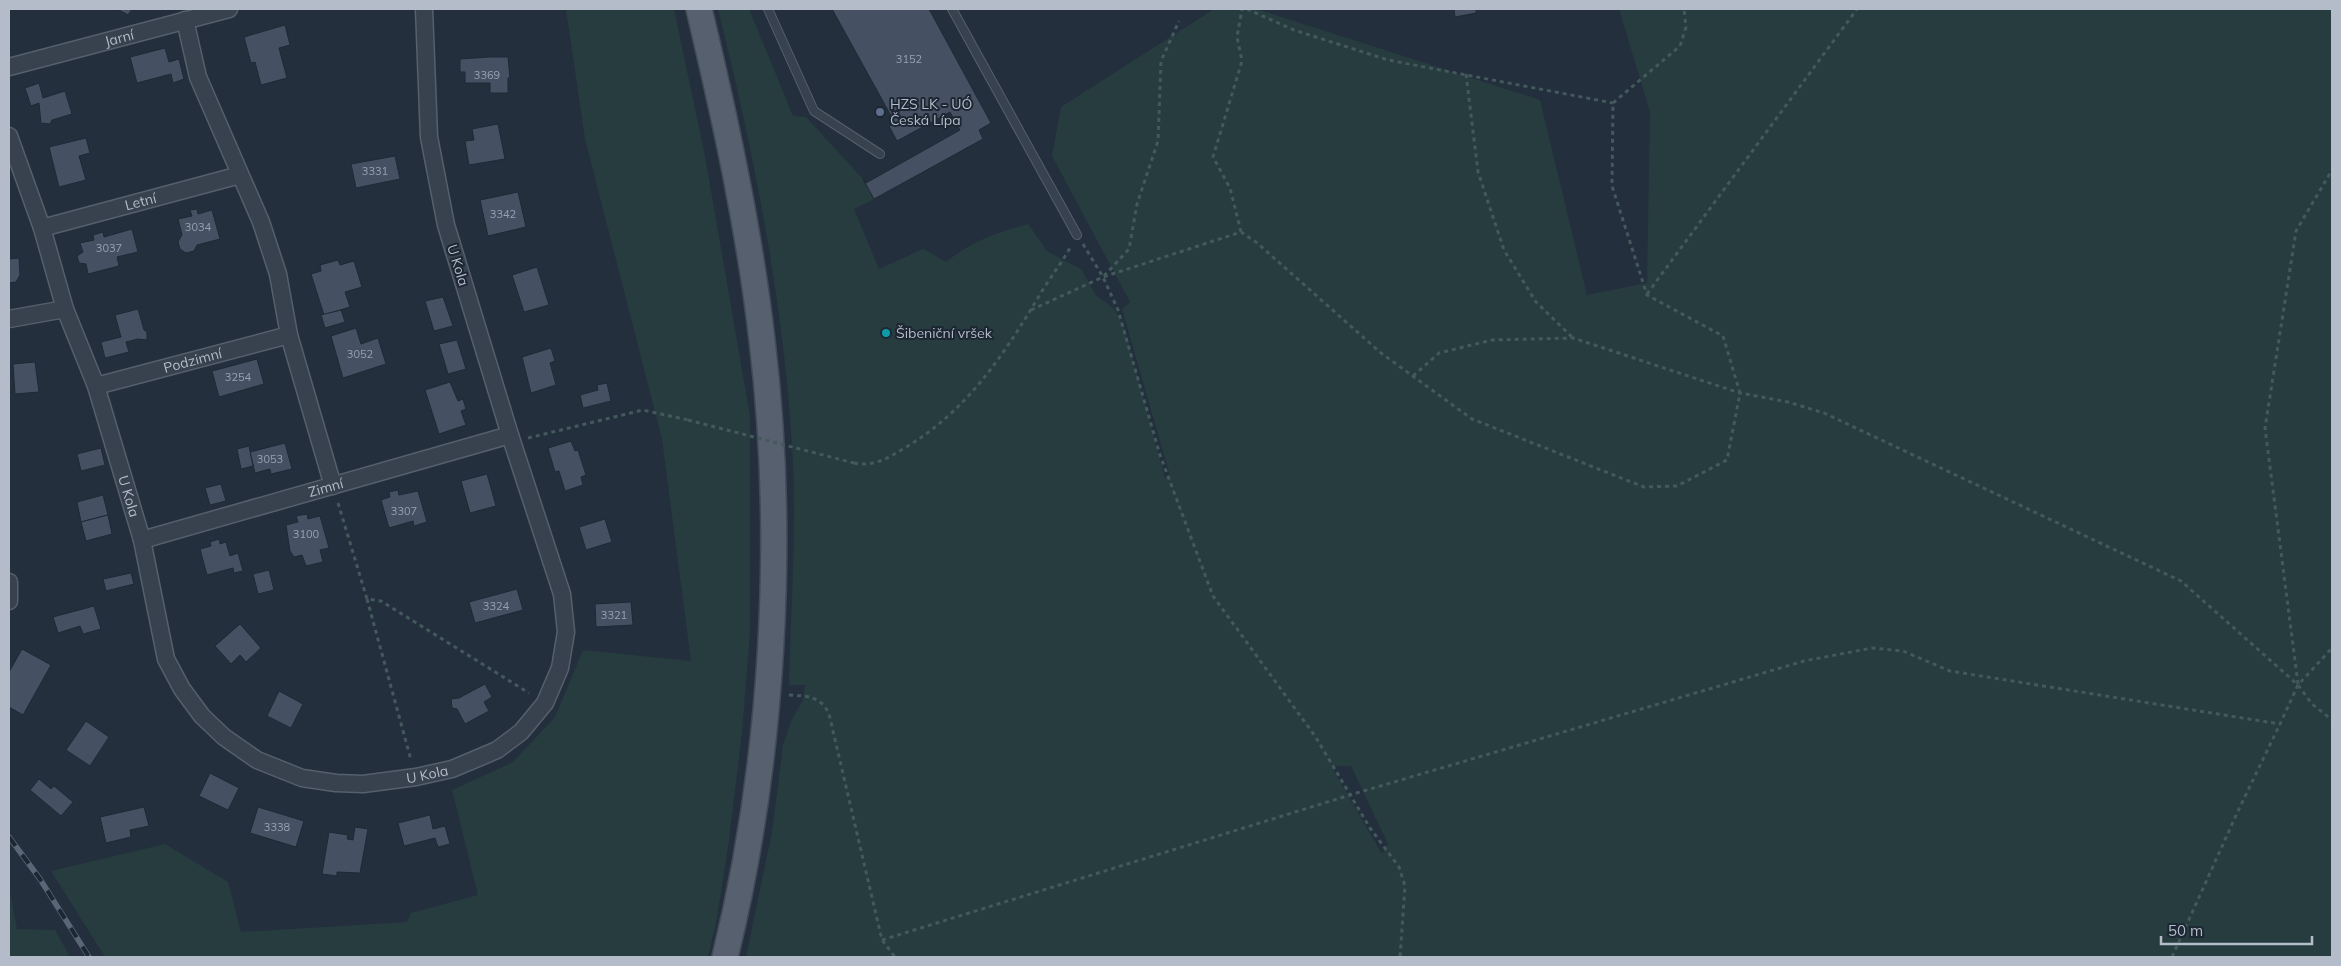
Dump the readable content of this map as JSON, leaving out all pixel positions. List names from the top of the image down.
{
  "streets": {
    "street": [
      "Jarní",
      "Letní",
      "U Kola",
      "Podzimní",
      "Zimní"
    ]
  },
  "crossings": [
    ["Letní", "U Kola"],
    ["U Kola", "Podzimní"],
    ["U Kola", "Zimní"]
  ],
  "places": ["HZS LK - UÓ Česká Lípa", "Šibeniční vršek"],
  "house_numbers": [
    "3152",
    "3369",
    "3331",
    "3342",
    "3034",
    "3037",
    "3052",
    "3254",
    "3053",
    "3307",
    "3100",
    "3324",
    "3321",
    "3338"
  ],
  "scale_bar": "50 m"
}
